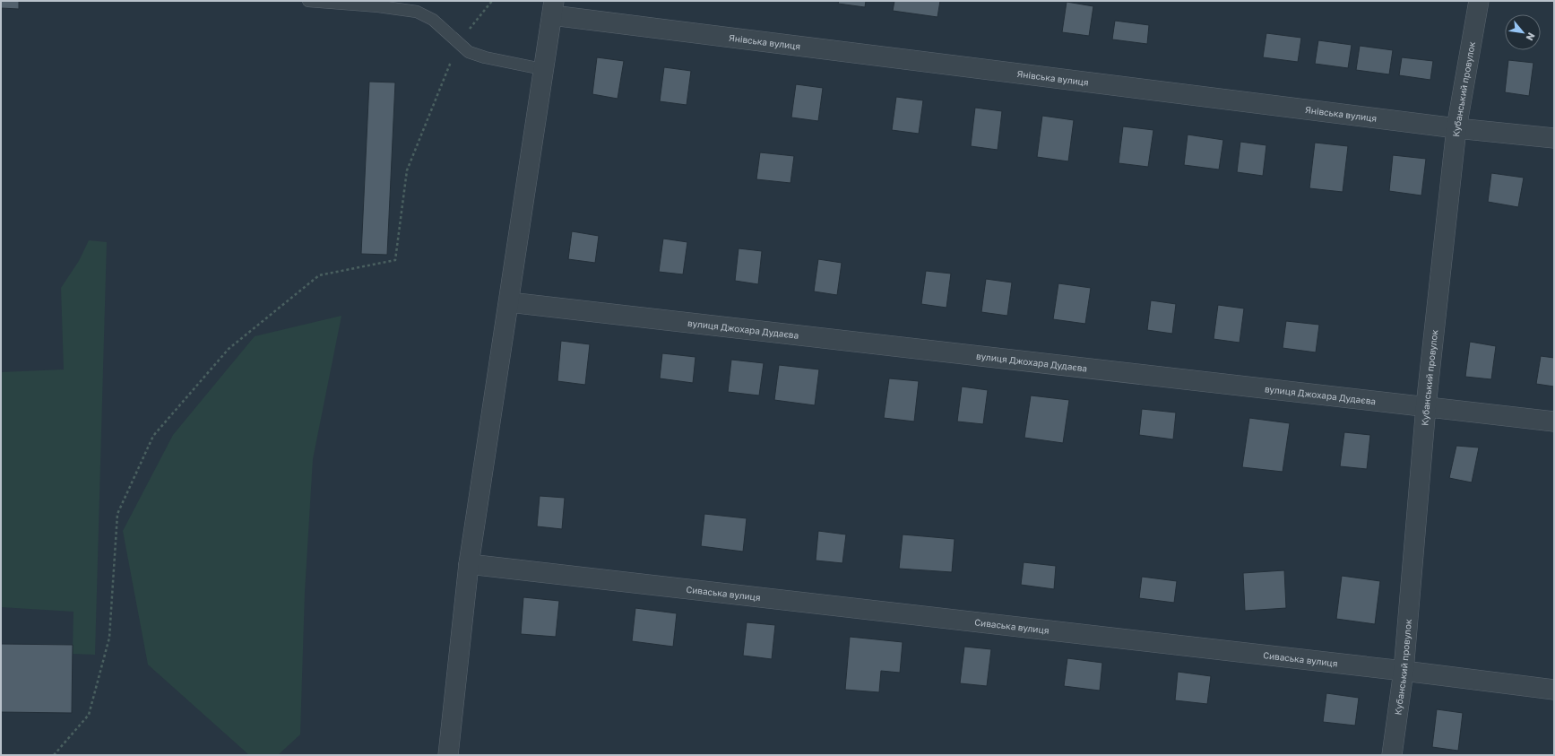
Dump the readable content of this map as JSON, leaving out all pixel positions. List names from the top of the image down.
{
  "streets": {
    "street": [
      "Янівська вулиця",
      "Кубанський провулок",
      "вулиця Джохара Дудаєва",
      "Сиваська вулиця"
    ]
  },
  "crossings": [
    ["Янівська вулиця", "Кубанський провулок"],
    ["Кубанський провулок", "вулиця Джохара Дудаєва"],
    ["Кубанський провулок", "Сиваська вулиця"]
  ],
  "north": "bottom right"
}
